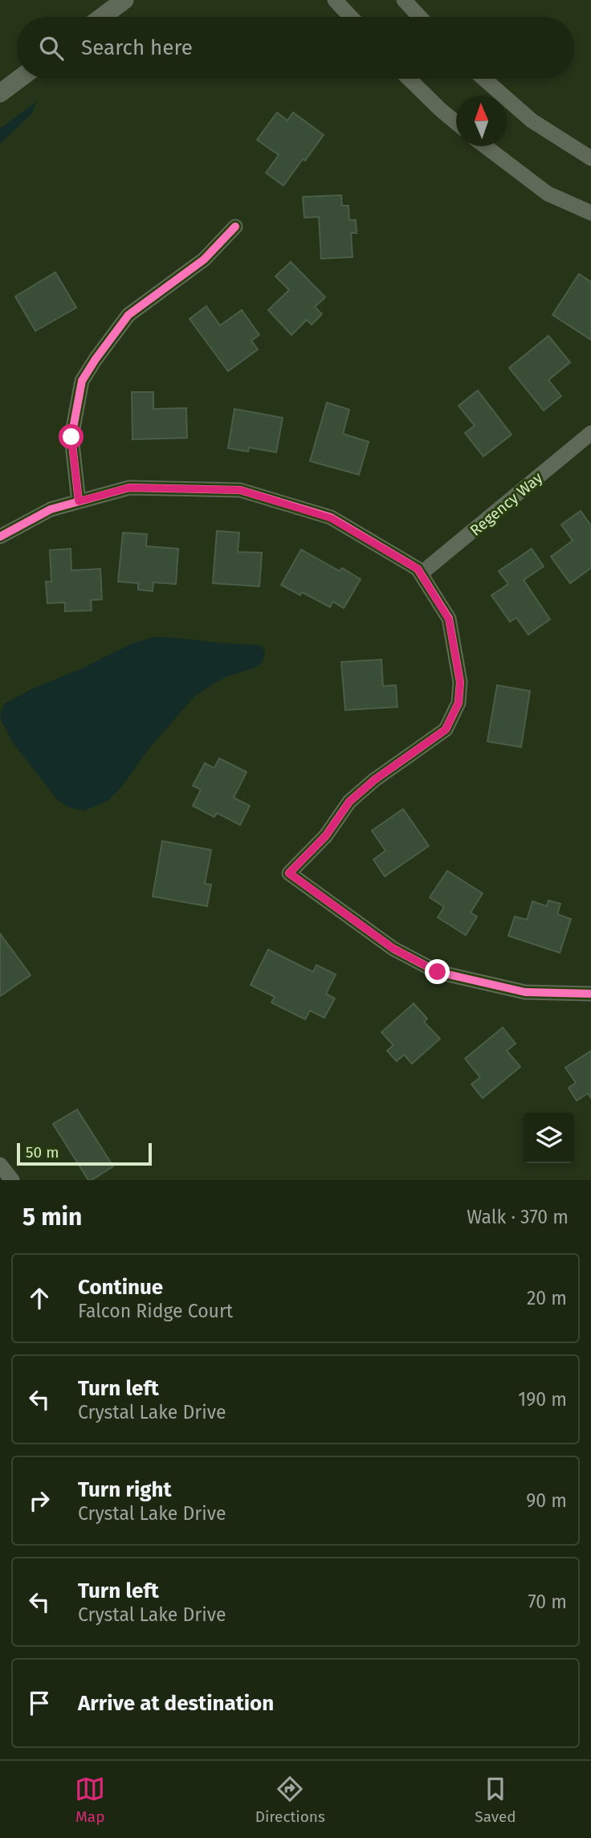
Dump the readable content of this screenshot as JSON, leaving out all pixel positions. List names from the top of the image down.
{
  "streets": {
    "street": ["Regency Way"]
  },
  "scale_bar": "50 m",
  "north": "top",
  "page": {
    "search": "Search here",
    "scale": "50 m",
    "heading": ["5 min", "Walk · 370 m"],
    "list": [
      ["Continue", "Falcon Ridge Court", "20 m"],
      ["Turn left", "Crystal Lake Drive", "190 m"],
      ["Turn right", "Crystal Lake Drive", "90 m"],
      ["Turn left", "Crystal Lake Drive", "70 m"],
      "Arrive at destination"
    ],
    "nav": ["Map", "Directions", "Saved"]
  }
}
